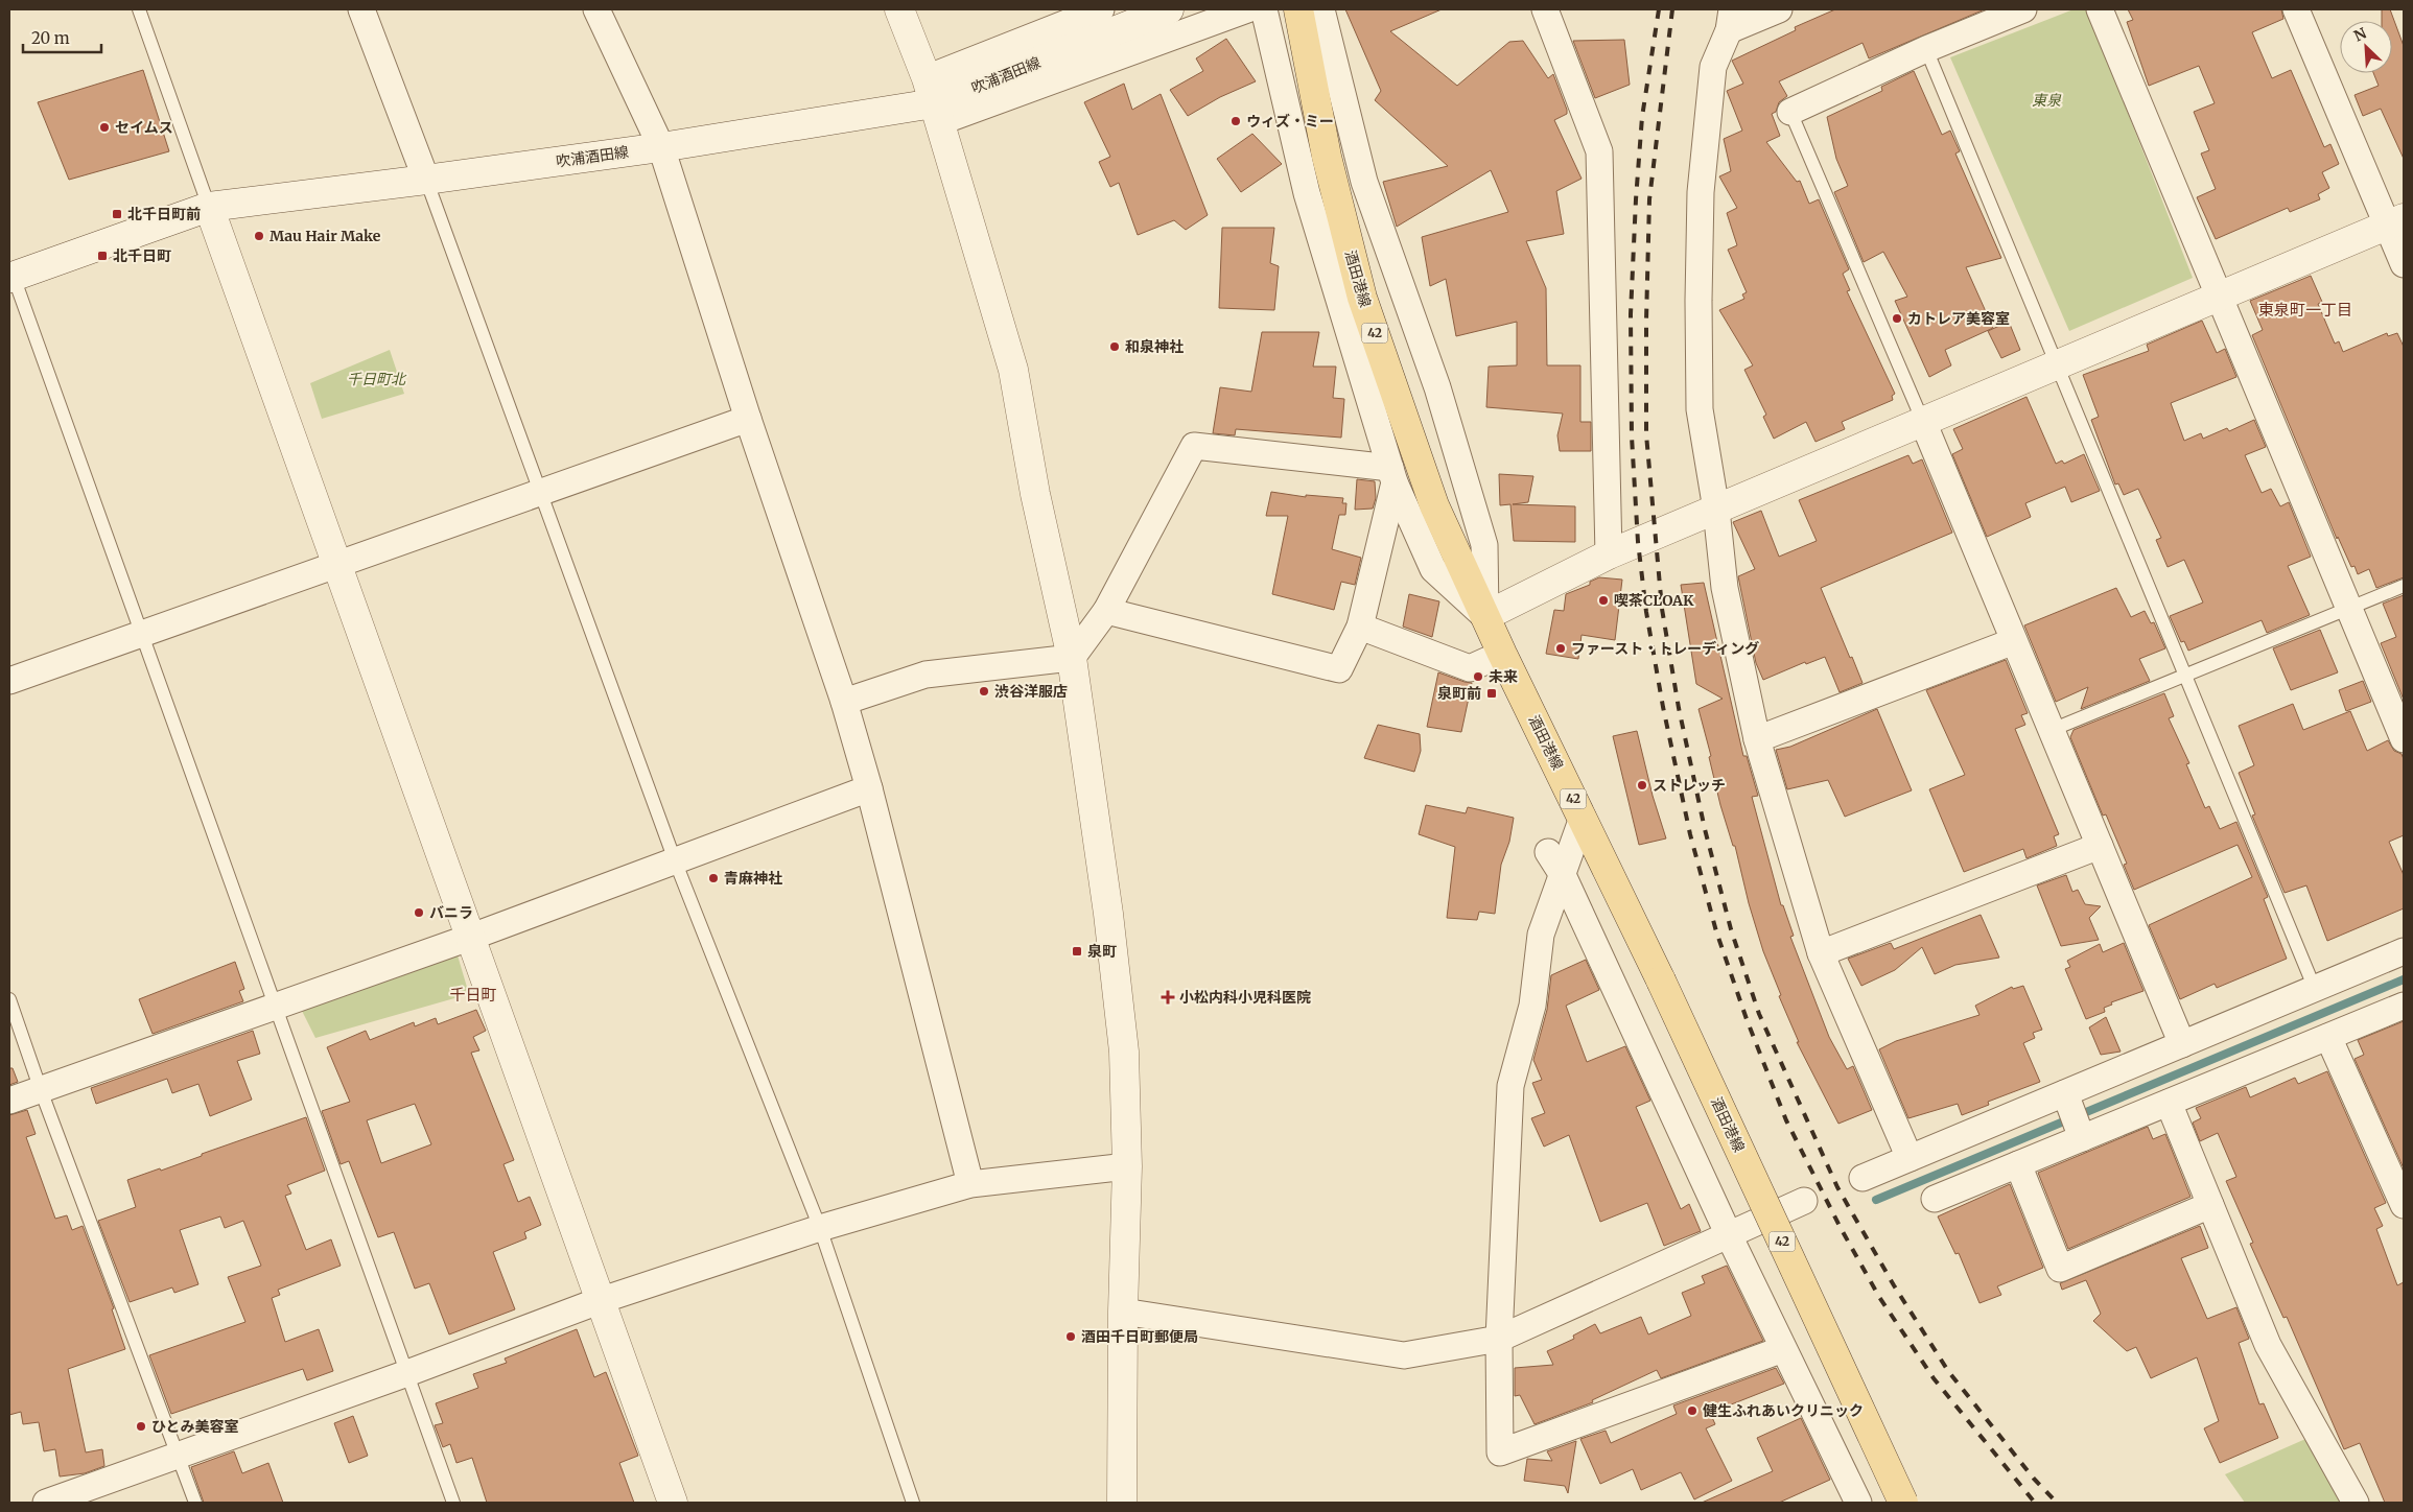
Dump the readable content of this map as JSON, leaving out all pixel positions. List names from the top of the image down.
{
  "streets": {
    "main road": ["酒田港線", "42"],
    "street": ["吹浦酒田線"]
  },
  "districts": ["東泉町一丁目", "千日町"],
  "parks": ["東泉", "千日町北"],
  "places": {
    "other": [
      "ウィズ・ミー",
      "セイムス",
      "Mau Hair Make",
      "カトレア美容室",
      "和泉神社",
      "喫茶CLOAK",
      "ファースト・トレーディング",
      "未来",
      "渋谷洋服店",
      "ストレッチ",
      "青麻神社",
      "バニラ",
      "酒田千日町郵便局",
      "健生ふれあいクリニック",
      "ひとみ美容室"
    ],
    "transit": [
      "北千日町前",
      "北千日町",
      "泉町前",
      "泉町"
    ],
    "health": ["小松内科小児科医院"]
  },
  "scale_bar": "20 m",
  "north": "top left"
}
